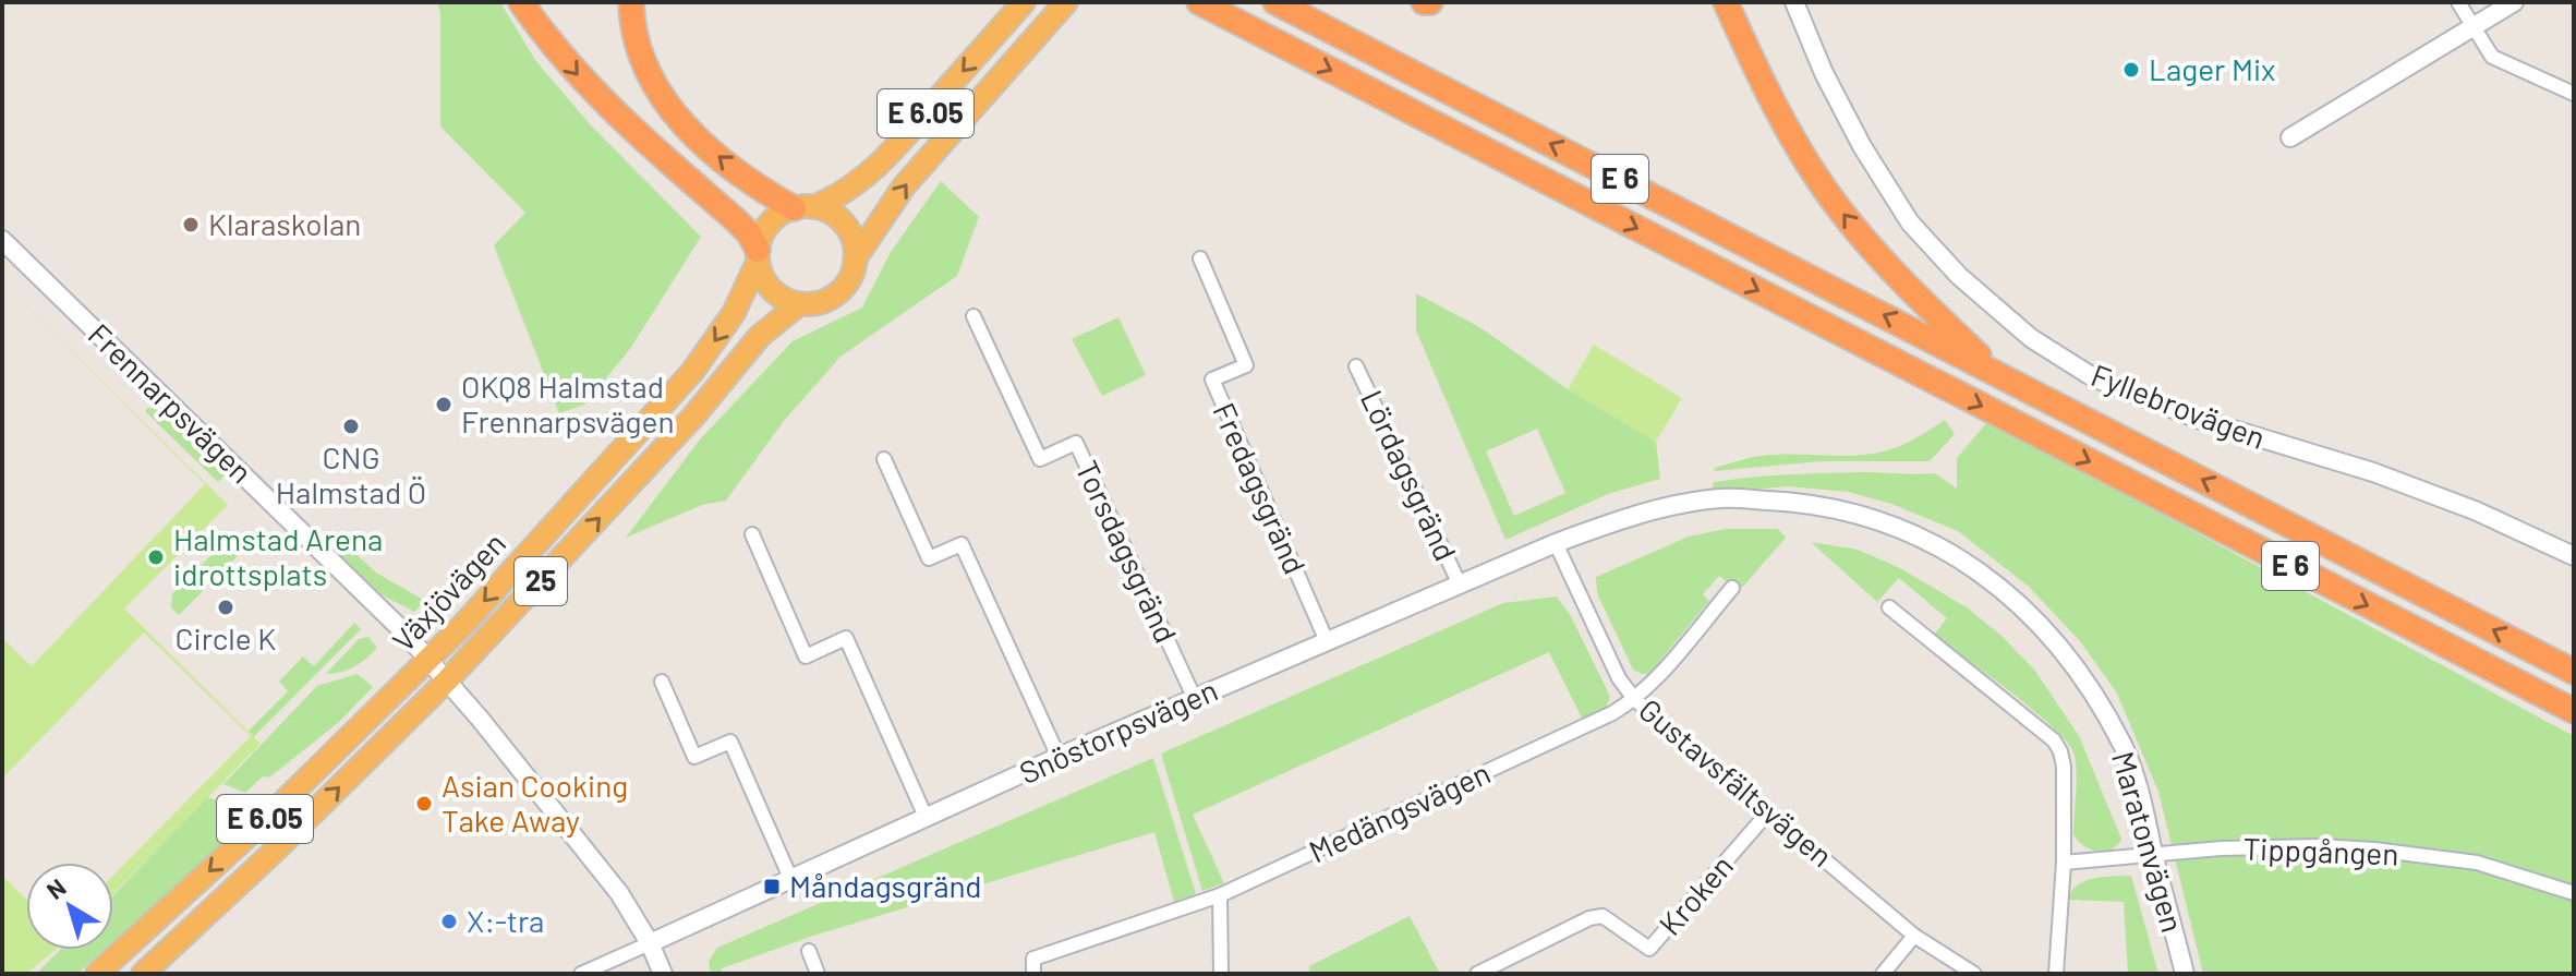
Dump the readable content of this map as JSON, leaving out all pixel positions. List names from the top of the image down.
{
  "streets": {
    "highway": [
      "E 6.05",
      "E 6",
      "25",
      "Växjövägen"
    ],
    "street": [
      "Frennarpsvägen",
      "Fyllebrovägen",
      "Lördagsgränd",
      "Fredagsgränd",
      "Torsdagsgränd",
      "Snöstorpsvägen",
      "Gustavsfältsvägen",
      "Medängsvägen",
      "Maratonvägen",
      "Tippgången",
      "Kroken"
    ]
  },
  "crossings": [
    ["Frennarpsvägen", "Växjövägen"],
    ["Frennarpsvägen", "Snöstorpsvägen"],
    ["Lördagsgränd", "Snöstorpsvägen"],
    ["Fredagsgränd", "Snöstorpsvägen"],
    ["Torsdagsgränd", "Snöstorpsvägen"],
    ["Snöstorpsvägen", "Gustavsfältsvägen"],
    ["Snöstorpsvägen", "Maratonvägen"],
    ["Gustavsfältsvägen", "Medängsvägen"],
    ["Gustavsfältsvägen", "Kroken"],
    ["Maratonvägen", "Tippgången"]
  ],
  "places": {
    "other": [
      "Lager Mix",
      "Klaraskolan",
      "OKQ8 Halmstad Frennarpsvägen",
      "CNG Halmstad Ö",
      "Halmstad Arena idrottsplats",
      "Circle K",
      "Asian Cooking Take Away",
      "X:-tra"
    ],
    "transit": ["Måndagsgränd"]
  },
  "north": "top left"
}
